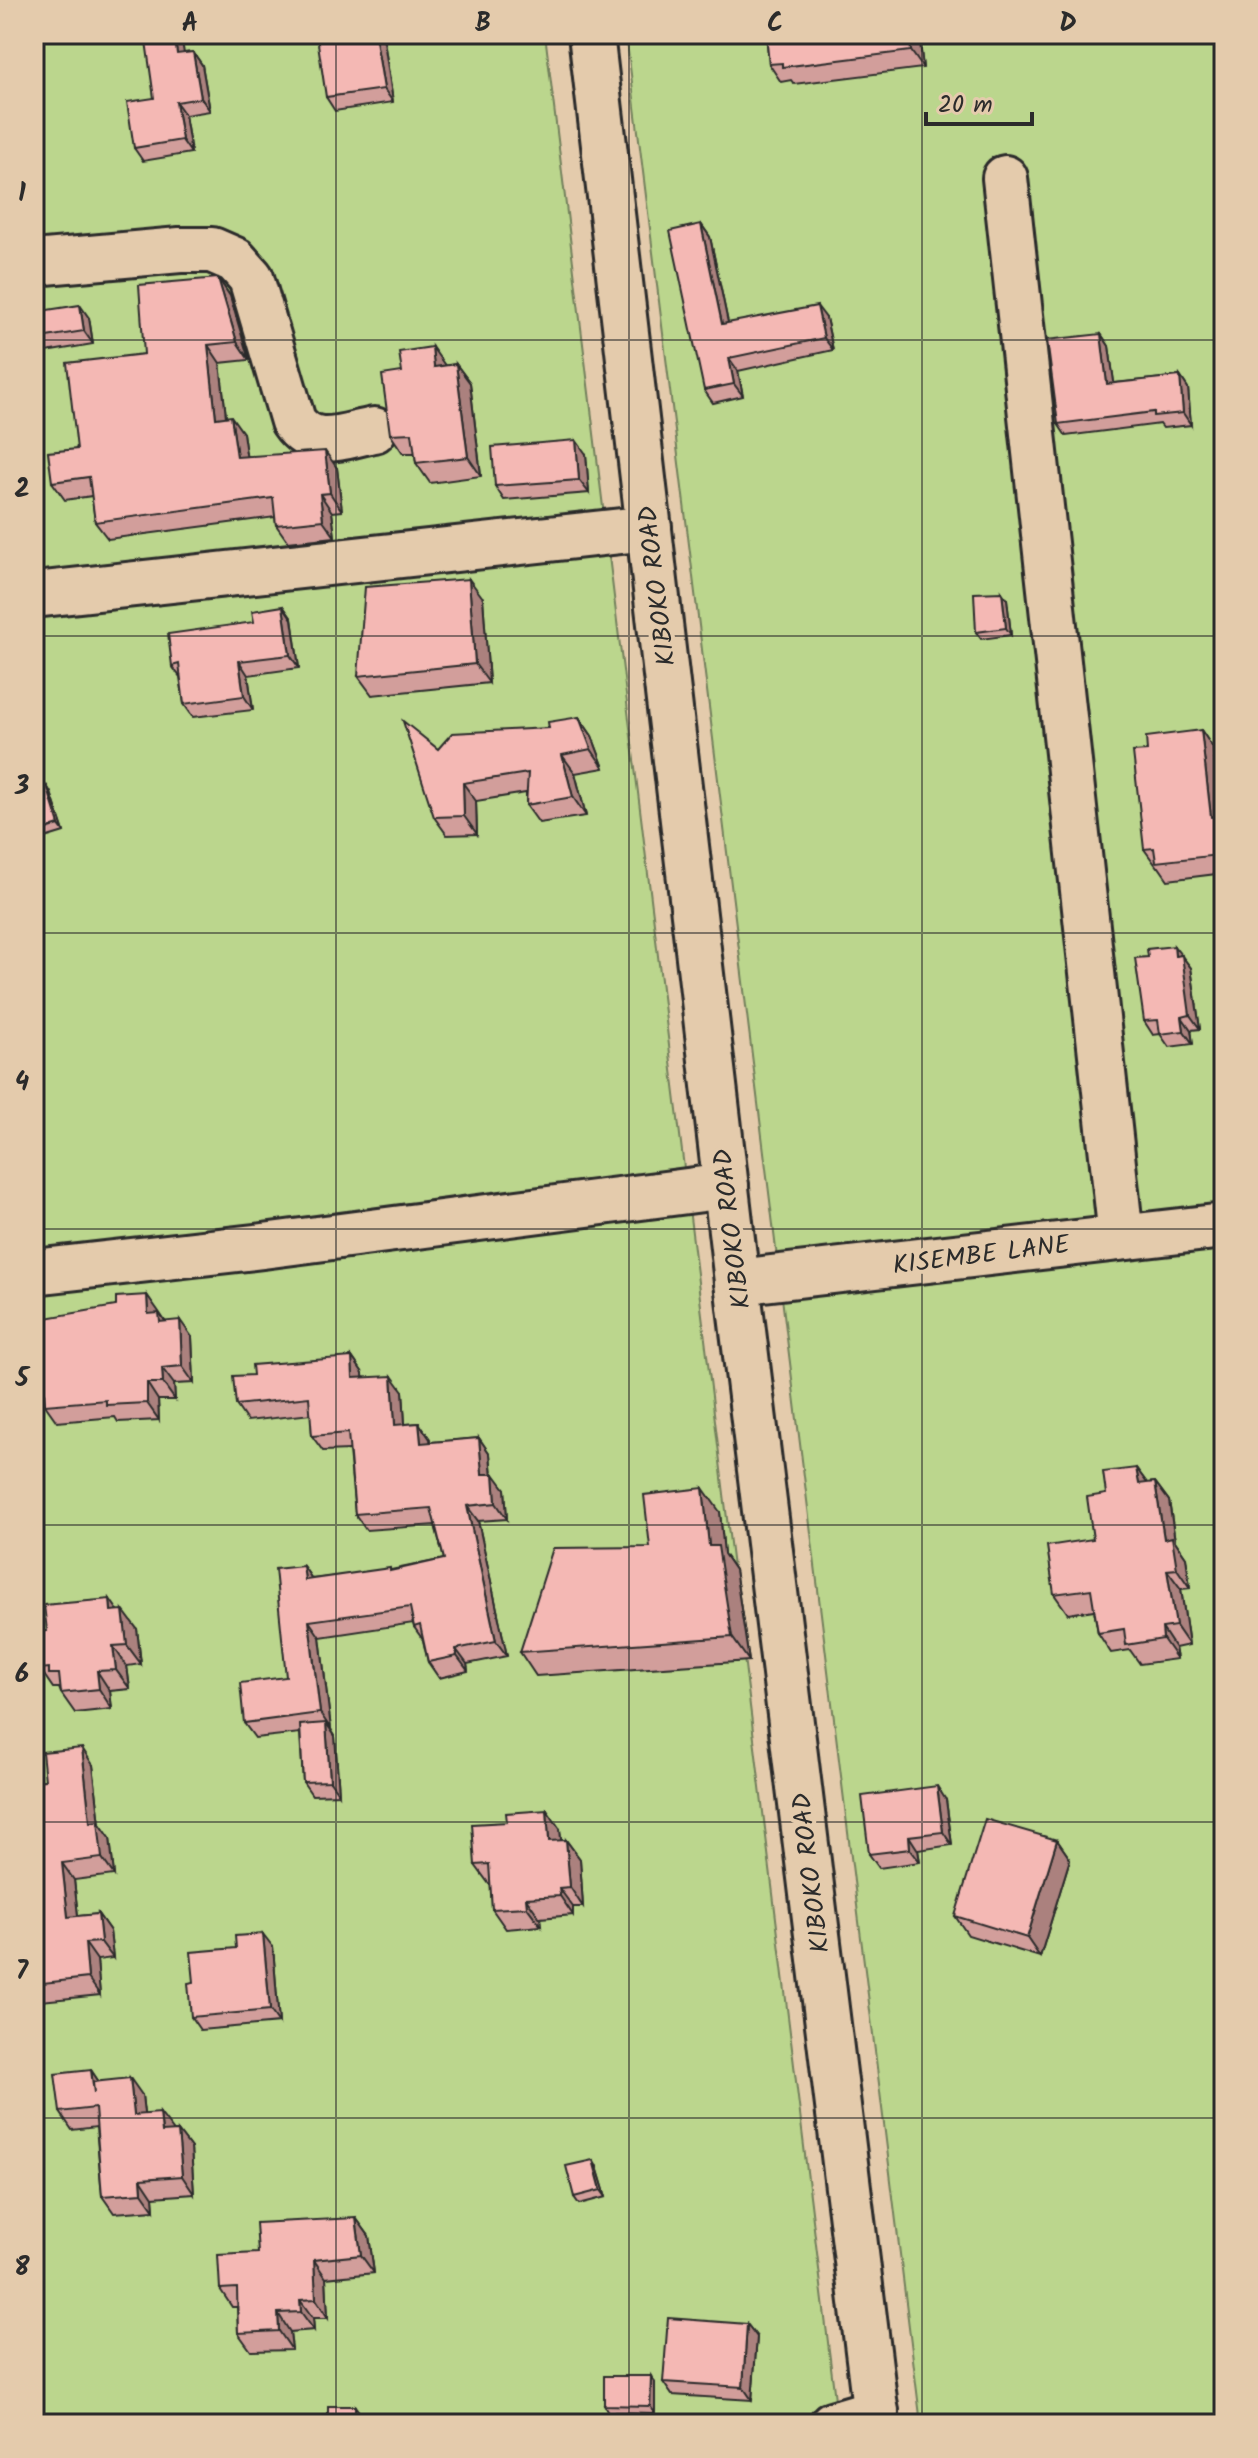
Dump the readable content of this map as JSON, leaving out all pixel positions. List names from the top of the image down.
{
  "streets": {
    "street": ["KIBOKO ROAD", "KISEMBE LANE"]
  },
  "crossings": [
    ["KIBOKO ROAD", "KISEMBE LANE"]
  ],
  "scale_bar": "20 m",
  "grid": {
    "columns": [
      "A",
      "B",
      "C",
      "D"
    ],
    "rows": [
      "1",
      "2",
      "3",
      "4",
      "5",
      "6",
      "7",
      "8"
    ]
  }
}
